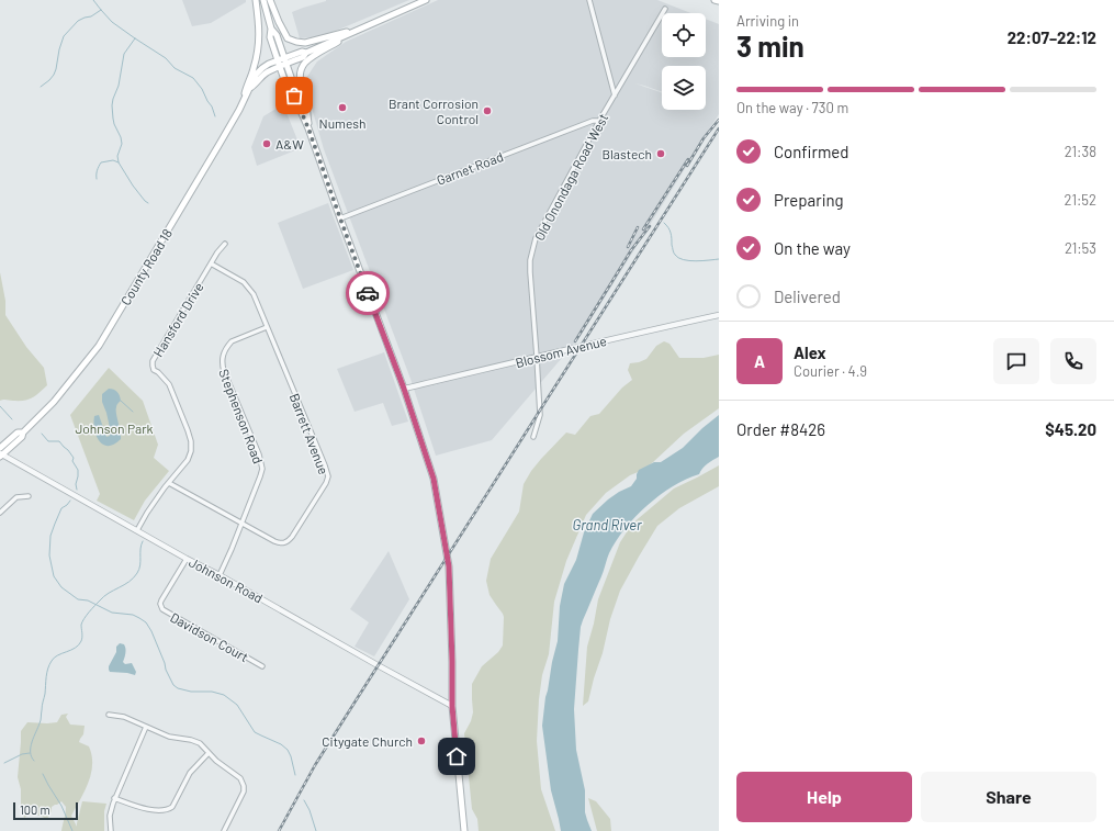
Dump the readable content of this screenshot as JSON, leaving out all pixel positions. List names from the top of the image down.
{
  "streets": {
    "main road": ["County Road 18"],
    "street": [
      "Garnet Road",
      "Old Onondaga Road West",
      "Hansford Drive",
      "Blossom Avenue",
      "Stephenson Road",
      "Barrett Avenue",
      "Johnson Road",
      "Davidson Court"
    ]
  },
  "crossings": [
    ["Garnet Road", "Old Onondaga Road West"],
    ["Old Onondaga Road West", "Blossom Avenue"],
    ["County Road 18", "Johnson Road"],
    ["Hansford Drive", "Barrett Avenue"],
    ["Hansford Drive", "Johnson Road"],
    ["Stephenson Road", "Barrett Avenue"],
    ["Stephenson Road", "Johnson Road"],
    ["Johnson Road", "Davidson Court"]
  ],
  "water": ["Grand River"],
  "parks": ["Johnson Park"],
  "places": [
    "Numesh",
    "Brant Corrosion Control",
    "A&W",
    "Blastech",
    "Citygate Church"
  ],
  "scale_bar": "100 m",
  "page": {
    "heading": ["3 min", "Arriving in", "22:07–22:12"],
    "panel": [
      "Alex",
      "Courier · 4.9",
      "Order #8426",
      "$45.20"
    ],
    "bar": "On the way · 730 m",
    "list": [
      ["Confirmed", "21:38"],
      ["Preparing", "21:52"],
      ["On the way", "21:53"],
      "Delivered"
    ],
    "round": "A",
    "buttons": ["Help", "Share"],
    "scale": "100 m"
  }
}
